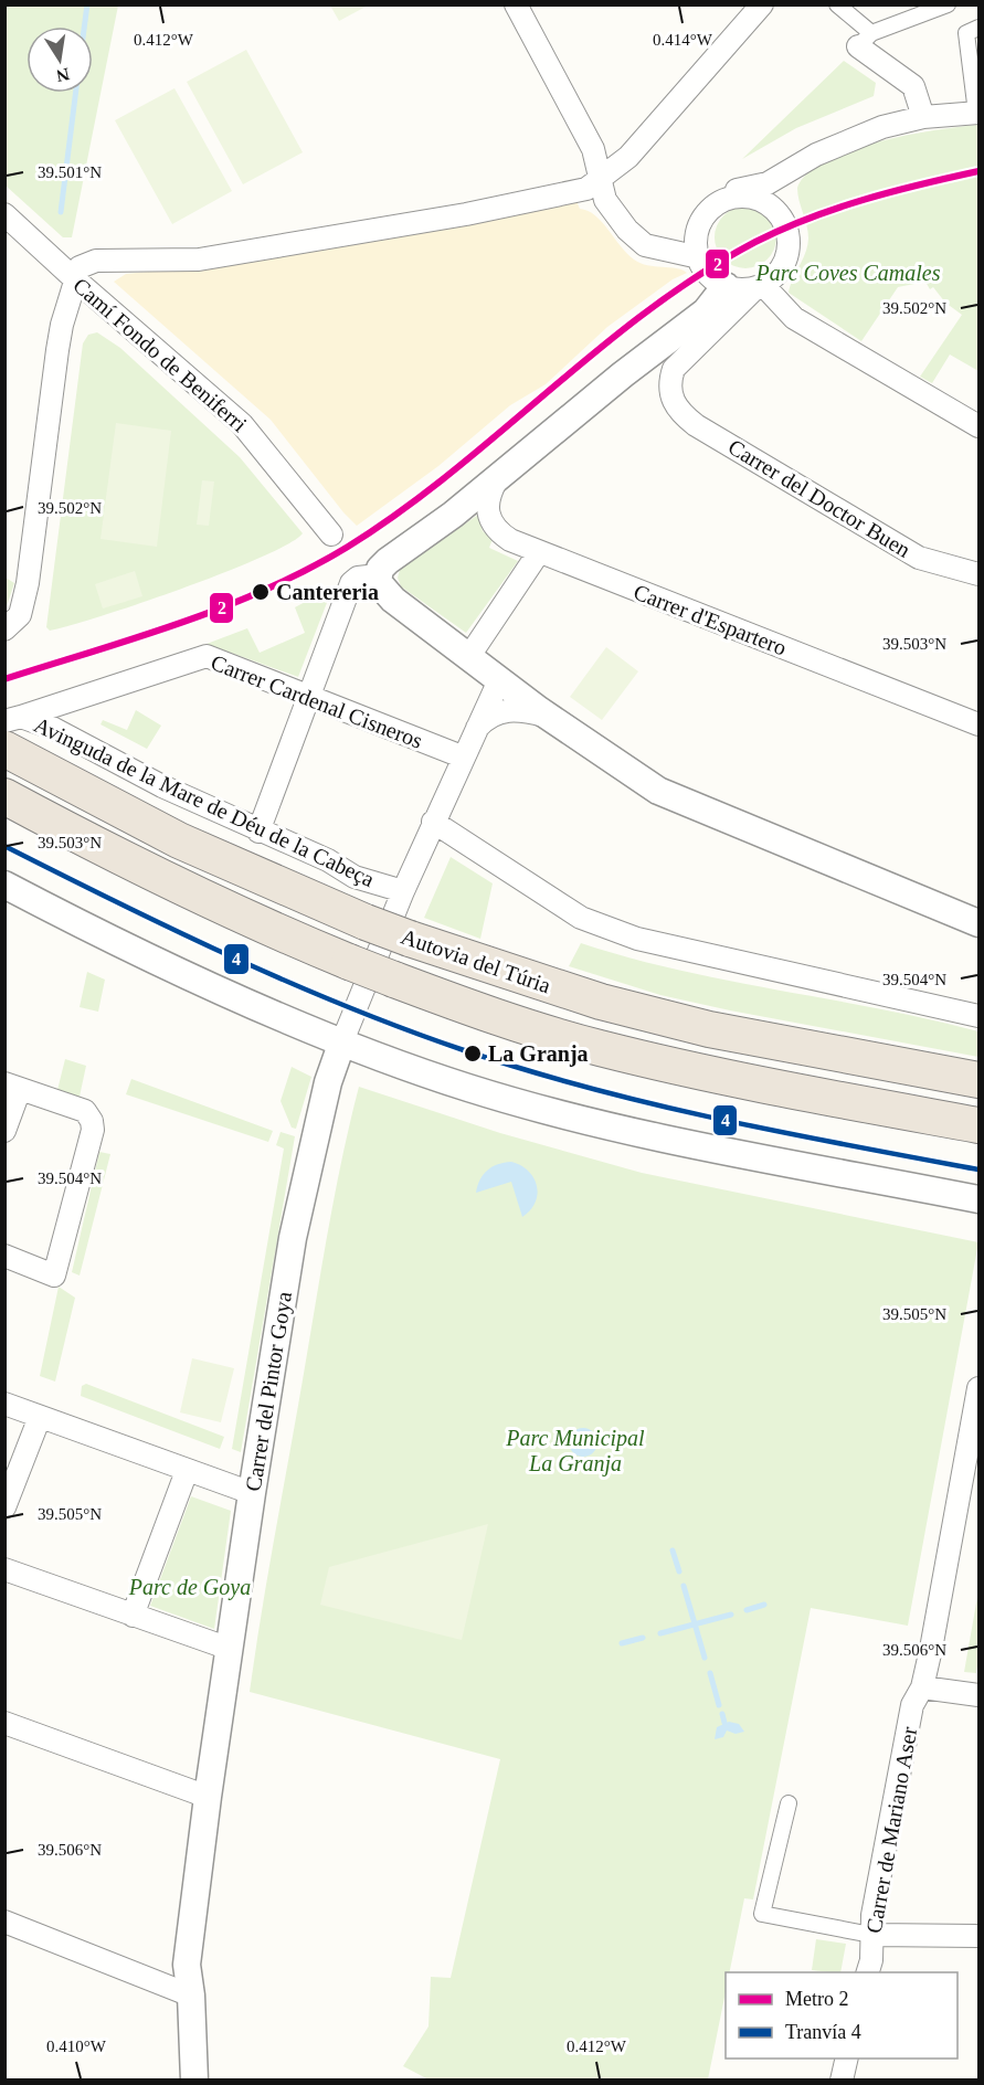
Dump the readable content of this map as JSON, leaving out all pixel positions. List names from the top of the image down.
{
  "streets": {
    "highway": ["Autovia del Túria"],
    "street": [
      "Camí Fondo de Beniferri",
      "Carrer del Doctor Buen",
      "Carrer d'Espartero",
      "Carrer Cardenal Cisneros",
      "Avinguda de la Mare de Déu de la Cabeça",
      "Carrer del Pintor Goya",
      "Carrer de Mariano Aser"
    ]
  },
  "crossings": [
    ["Carrer Cardenal Cisneros", "Avinguda de la Mare de Déu de la Cabeça"],
    ["Carrer Cardenal Cisneros", "Carrer del Pintor Goya"],
    ["Avinguda de la Mare de Déu de la Cabeça", "Carrer del Pintor Goya"]
  ],
  "parks": ["Parc Coves Camales", "Parc Municipal La Granja", "Parc de Goya"],
  "places": ["Cantereria", "La Granja"],
  "lines": ["metro line 2", "tram line 4"],
  "legend": ["Metro 2", "Tranvía 4"],
  "north": "bottom",
  "coordinates": [
    "0.412°W",
    "0.414°W",
    "39.501°N",
    "39.502°N",
    "39.503°N",
    "39.504°N",
    "39.505°N",
    "39.506°N",
    "0.410°W"
  ]
}
